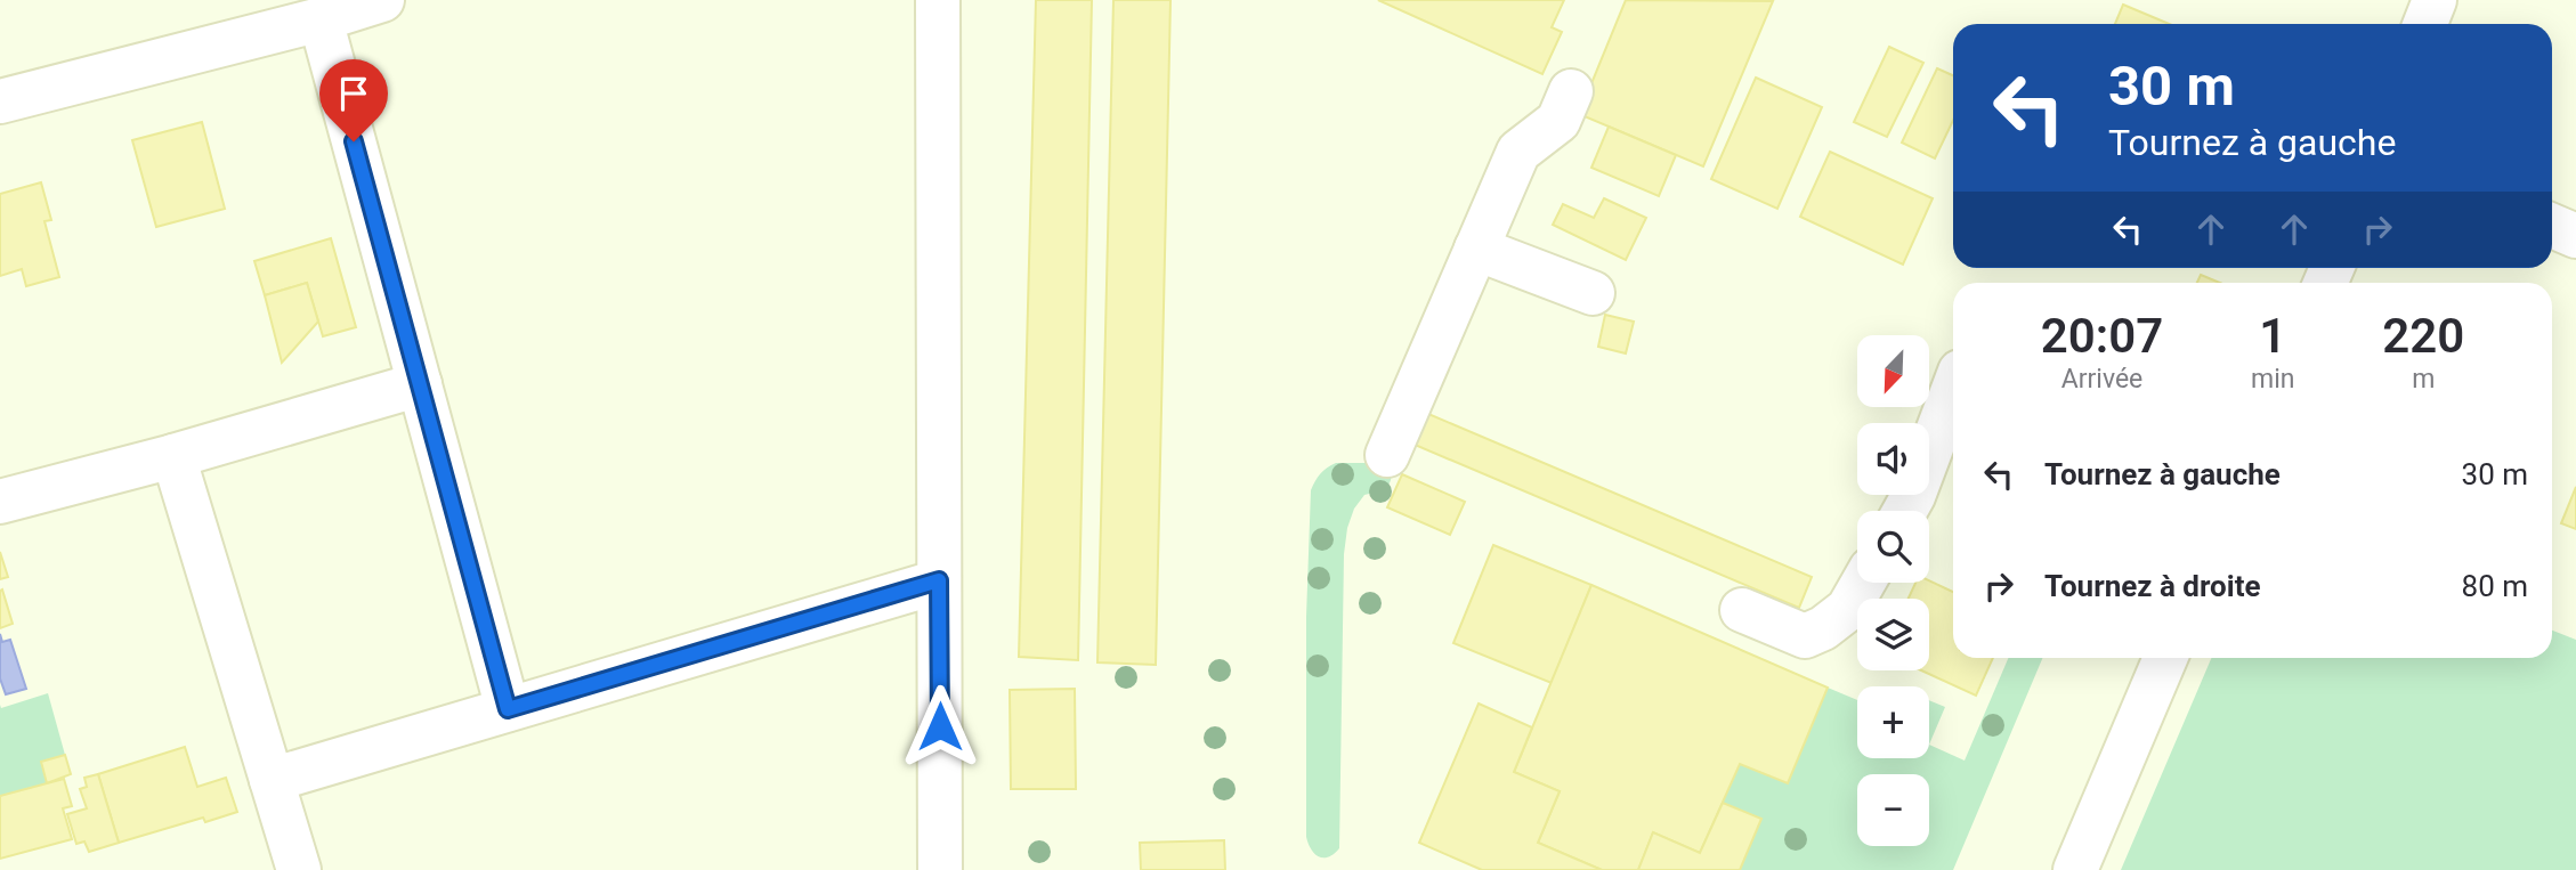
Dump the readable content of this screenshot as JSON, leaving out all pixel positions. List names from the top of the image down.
{
  "north": "bottom left",
  "page": {
    "turn": ["30 m", "Tournez à gauche"],
    "eta": [
      "20:07",
      "Arrivée",
      "1",
      "min",
      "220",
      "m"
    ],
    "map_buttons": ["+", "−"],
    "list": [
      {
        "name": "Tournez à gauche",
        "value": "30 m"
      },
      {
        "name": "Tournez à droite",
        "value": "80 m"
      }
    ]
  }
}
